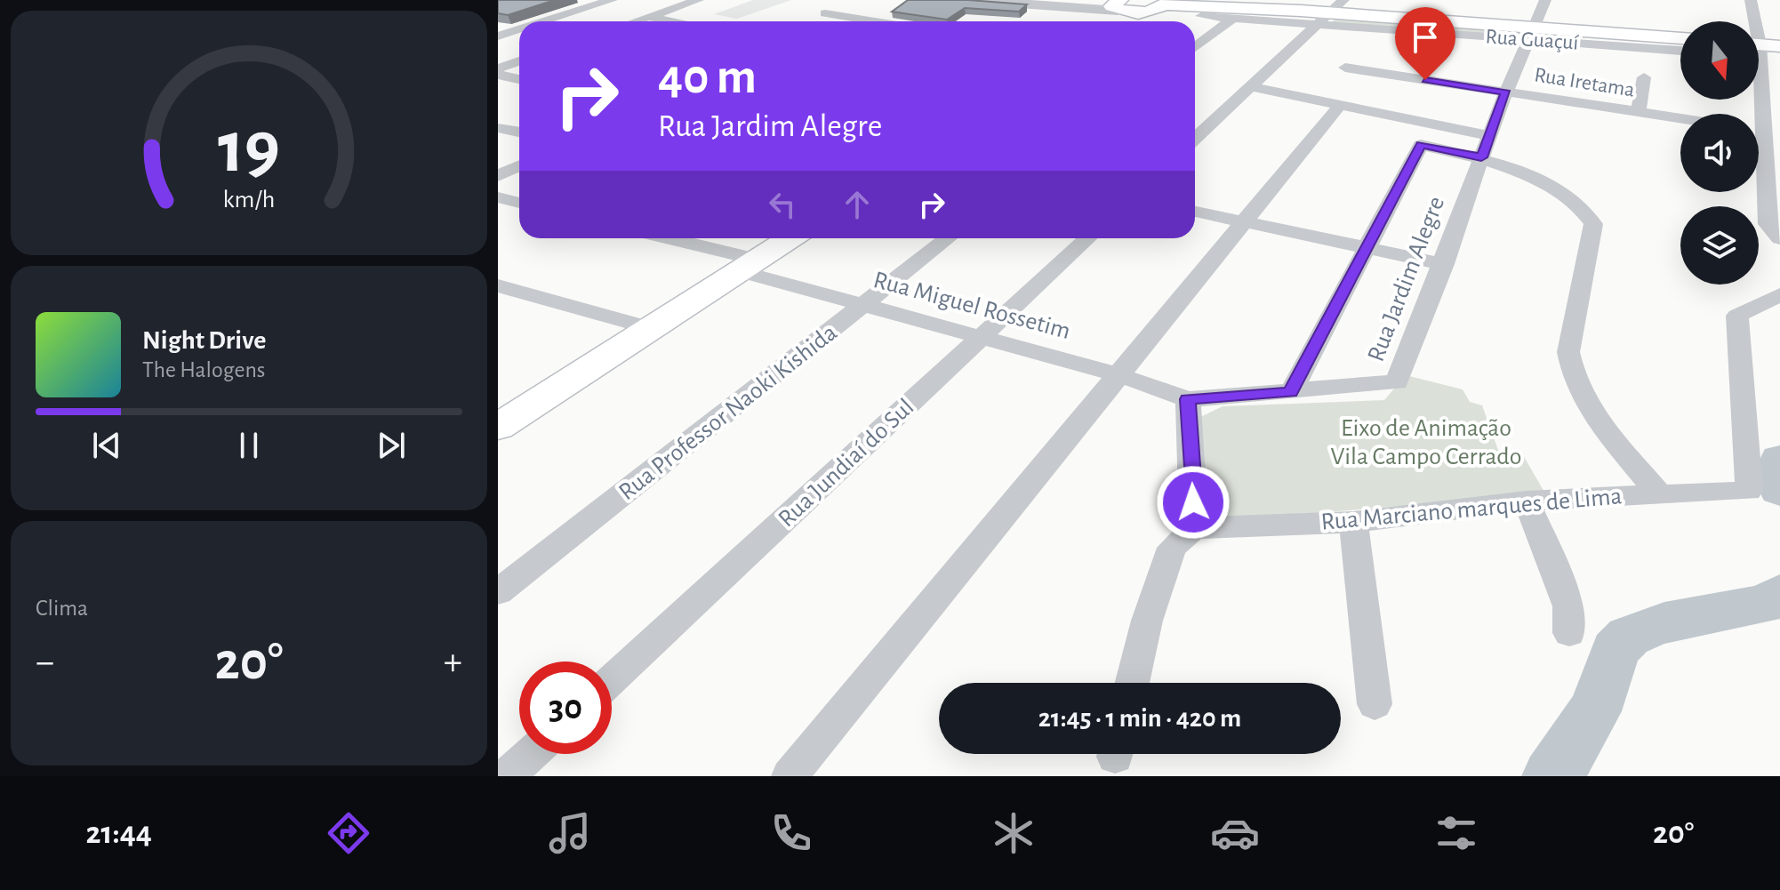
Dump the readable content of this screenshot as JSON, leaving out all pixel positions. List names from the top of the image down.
{
  "streets": {
    "main road": ["Rua Guaçuí"],
    "street": [
      "Rua Iretama",
      "Rua Jardim Alegre",
      "Rua Miguel Rossetim",
      "Rua Professor Naoki Kishida",
      "Rua Jundiaí do Sul",
      "Rua Marciano marques de Lima"
    ]
  },
  "crossings": [
    ["Rua Guaçuí", "Rua Jardim Alegre"],
    ["Rua Iretama", "Rua Jardim Alegre"],
    ["Rua Jardim Alegre", "Rua Miguel Rossetim"],
    ["Rua Miguel Rossetim", "Rua Professor Naoki Kishida"],
    ["Rua Miguel Rossetim", "Rua Jundiaí do Sul"]
  ],
  "parks": ["Eixo de Animação Vila Campo Cerrado"],
  "north": "bottom",
  "page": {
    "turn": ["40 m", "Rua Jardim Alegre"],
    "song": ["Night Drive", "The Halogens"],
    "tile": "Clima",
    "heat": ["−", "20°", "+"],
    "limit": "30",
    "trip": "21:45 · 1 min · 420 m",
    "tabs": ["21:44", "20°"],
    "gauge": ["19", "km/h"]
  }
}
